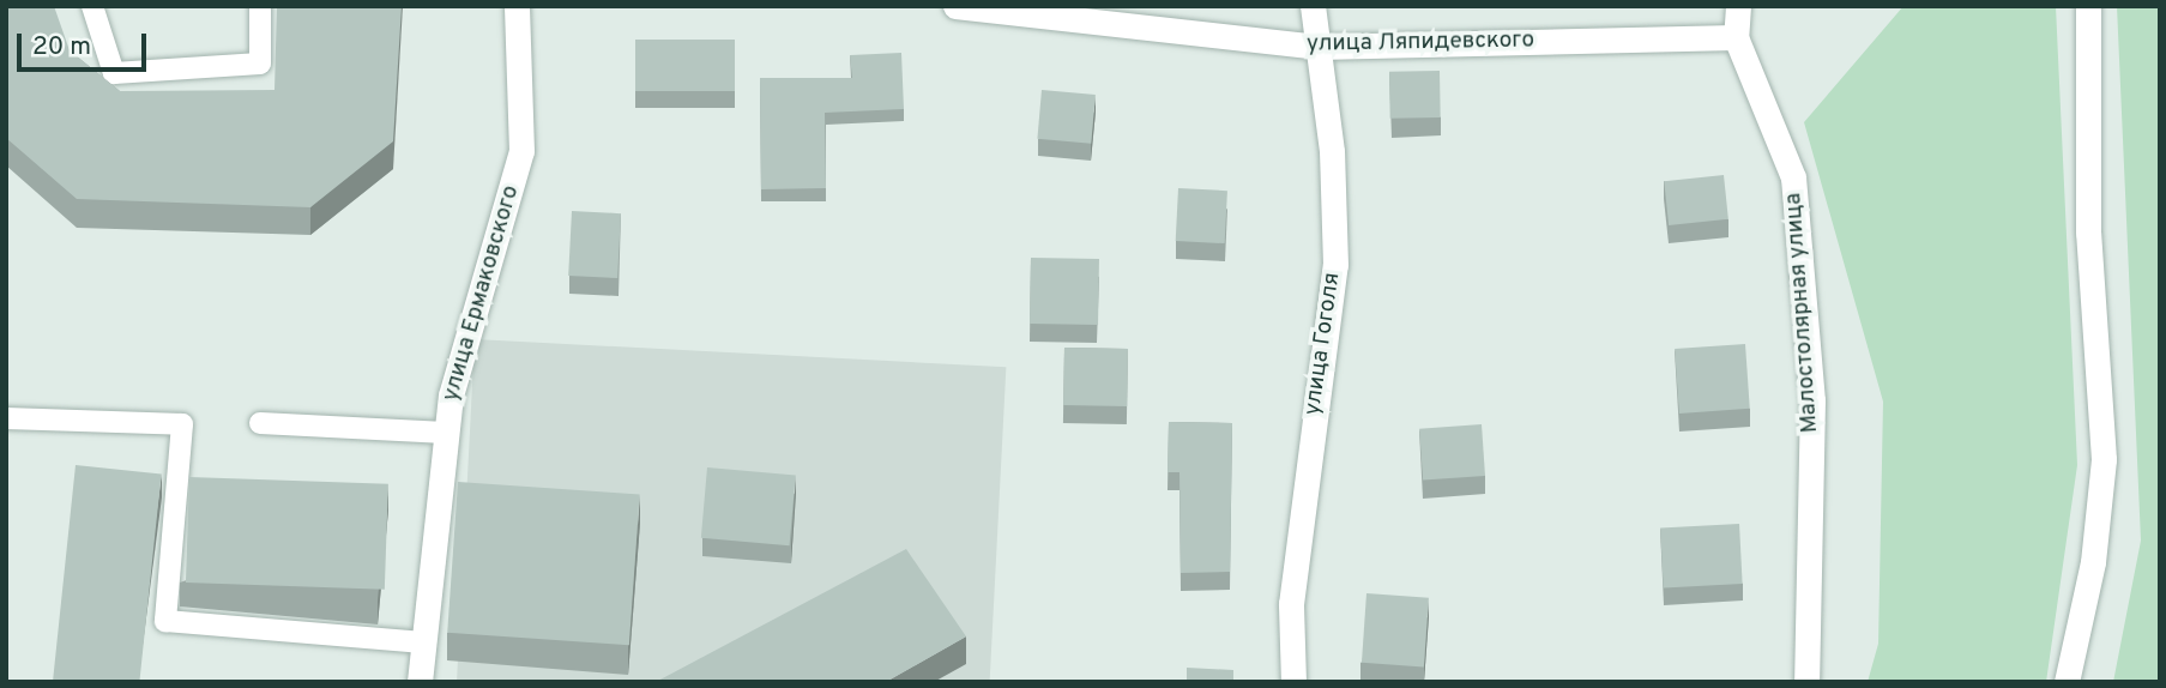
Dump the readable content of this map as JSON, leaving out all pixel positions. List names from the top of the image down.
{
  "streets": {
    "street": [
      "улица Ляпидевского",
      "улица Ермаковского",
      "Малостолярная улица",
      "улица Гоголя"
    ]
  },
  "crossings": [
    ["улица Ляпидевского", "Малостолярная улица"],
    ["улица Ляпидевского", "улица Гоголя"]
  ],
  "scale_bar": "20 m"
}
